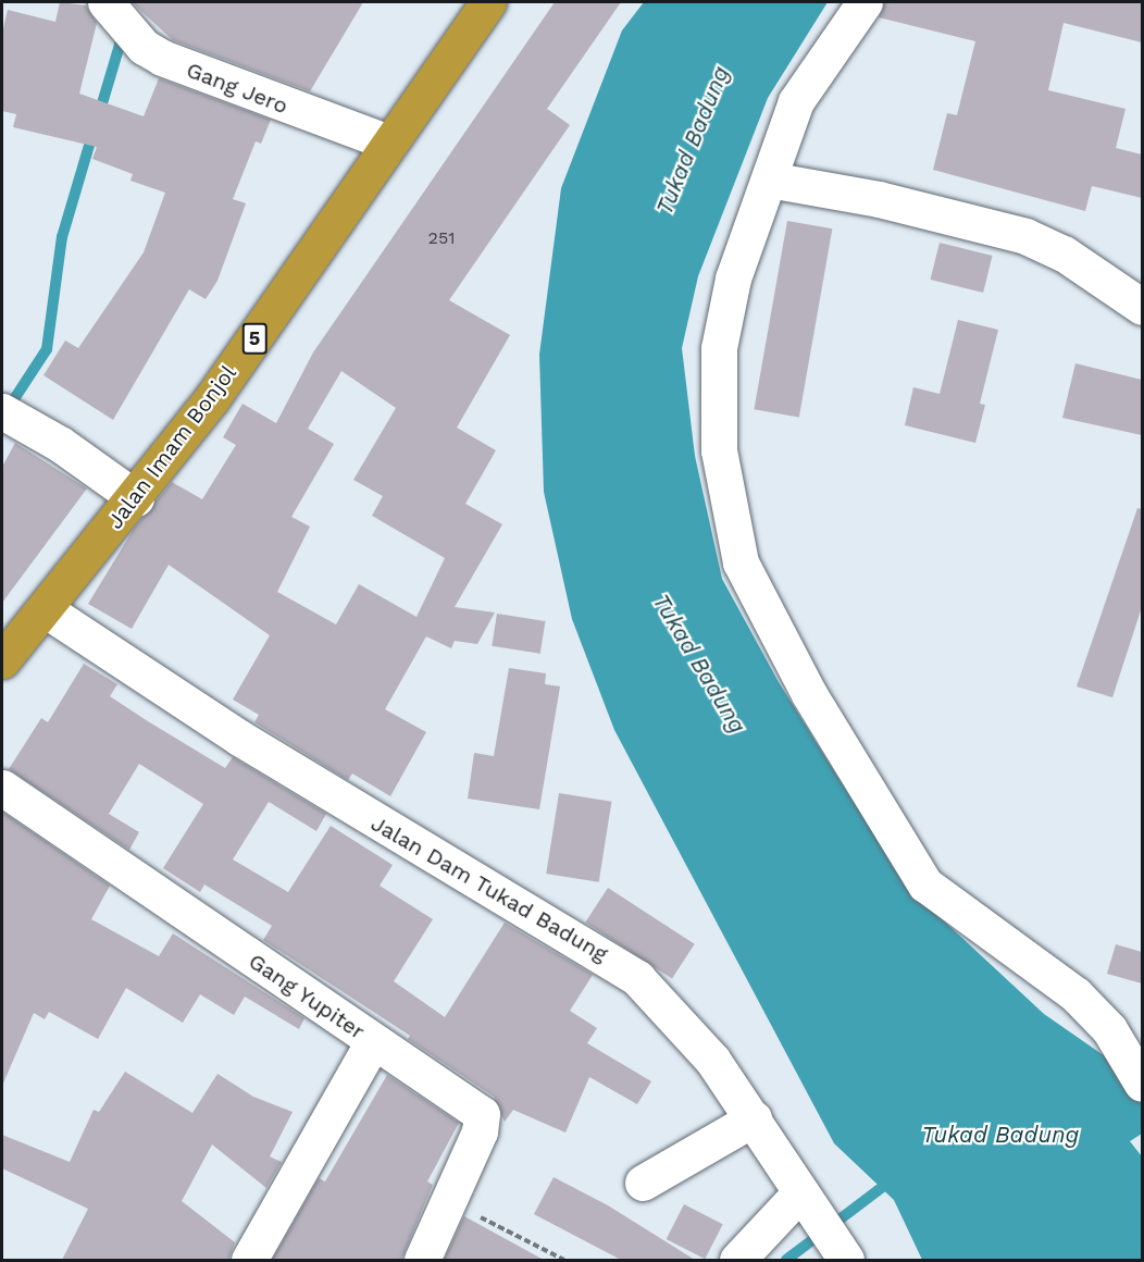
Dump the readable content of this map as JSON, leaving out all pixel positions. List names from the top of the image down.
{
  "streets": {
    "highway": ["5", "Jalan Imam Bonjol"],
    "street": ["Gang Jero", "Jalan Dam Tukad Badung", "Gang Yupiter"]
  },
  "crossings": [
    ["Gang Jero", "Jalan Imam Bonjol"],
    ["Jalan Imam Bonjol", "Jalan Dam Tukad Badung"]
  ],
  "water": ["Tukad Badung"],
  "house_numbers": ["251"]
}
